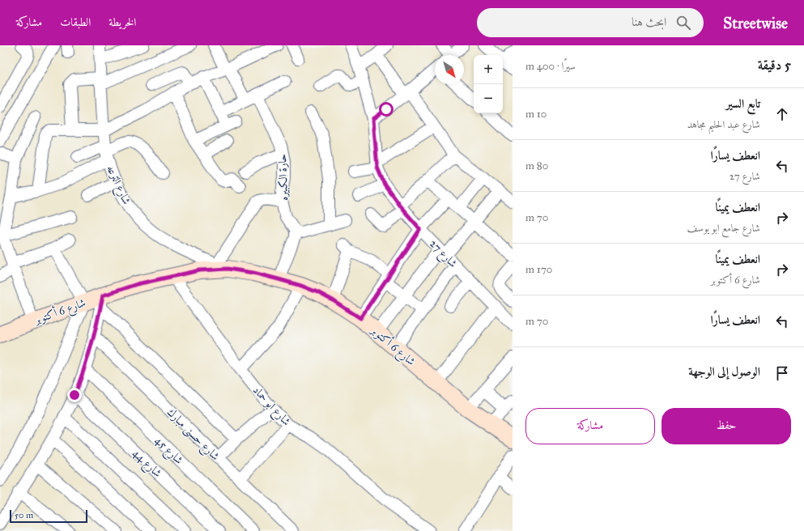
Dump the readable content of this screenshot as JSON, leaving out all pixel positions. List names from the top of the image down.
{
  "streets": {
    "street": [
      "حارة الكبيره",
      "شارع الترعه",
      "شارع 27",
      "شارع 6 أكتوبر",
      "شارع ابو حماد",
      "شارع حسنى مبارك",
      "شارع 45",
      "شارع 44"
    ]
  },
  "crossings": [
    ["شارع الترعه", "شارع 6 أكتوبر"],
    ["شارع 6 أكتوبر", "شارع ابو حماد"]
  ],
  "scale_bar": "50 m",
  "north": "bottom right",
  "page": {
    "header": "Streetwise",
    "search": "ابحث هنا",
    "nav": ["الخريطة", "الطبقات", "مشاركة"],
    "heading": ["5 دقيقة", "سيرًا · 400 m"],
    "map_buttons": ["+", "−"],
    "list": [
      ["تابع السير", "شارع عبد الحليم مجاهد", "10 m"],
      ["انعطف يسارًا", "شارع 27", "80 m"],
      ["انعطف يمينًا", "شارع جامع ابو يوسف", "70 m"],
      ["انعطف يمينًا", "شارع 6 أكتوبر", "170 m"],
      ["انعطف يسارًا", "70 m"],
      "الوصول إلى الوجهة"
    ],
    "buttons": ["حفظ", "مشاركة"],
    "scale": "50 m"
  }
}
